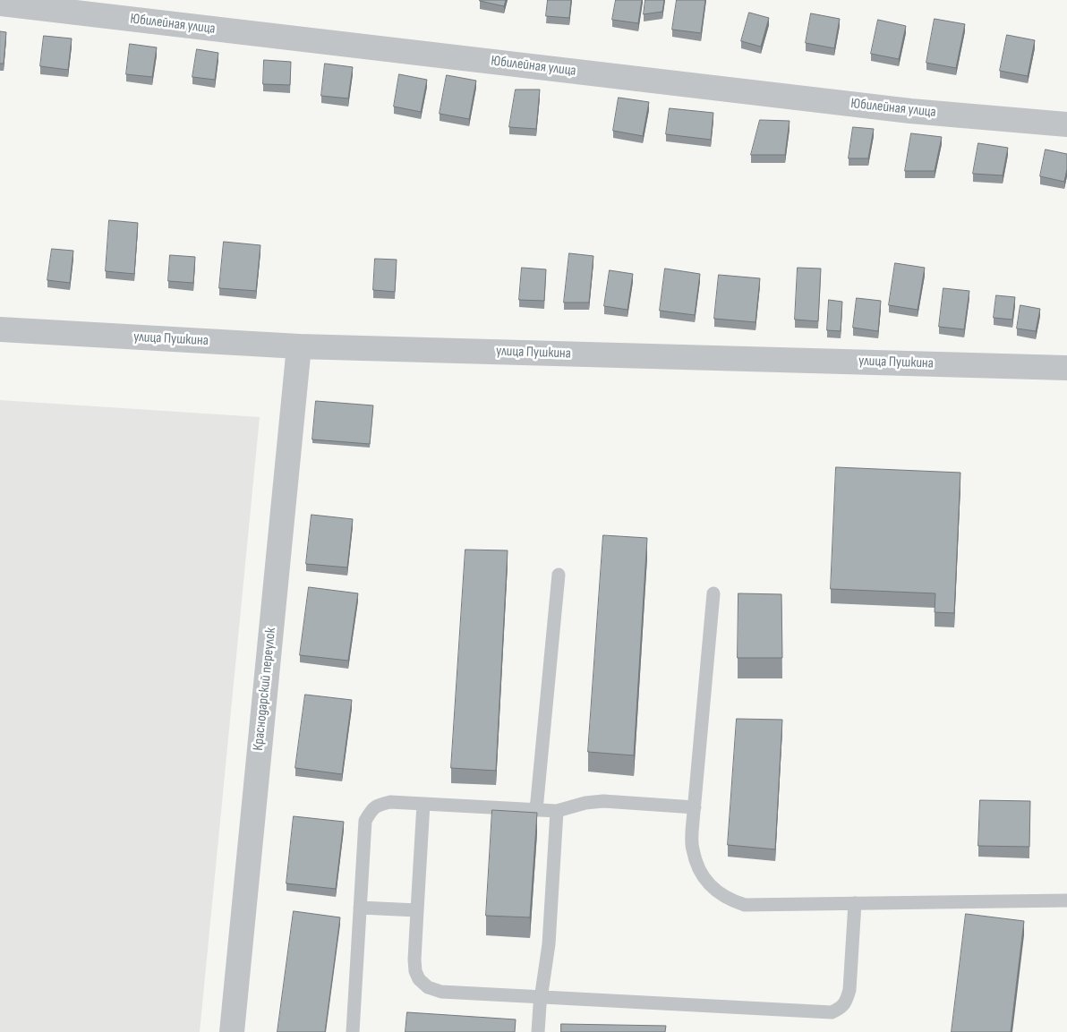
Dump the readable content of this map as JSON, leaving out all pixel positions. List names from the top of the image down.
{
  "streets": {
    "street": ["Юбилейная улица", "улица Пушкина", "Краснодарский переулок"]
  },
  "crossings": [
    ["улица Пушкина", "Краснодарский переулок"]
  ]
}
